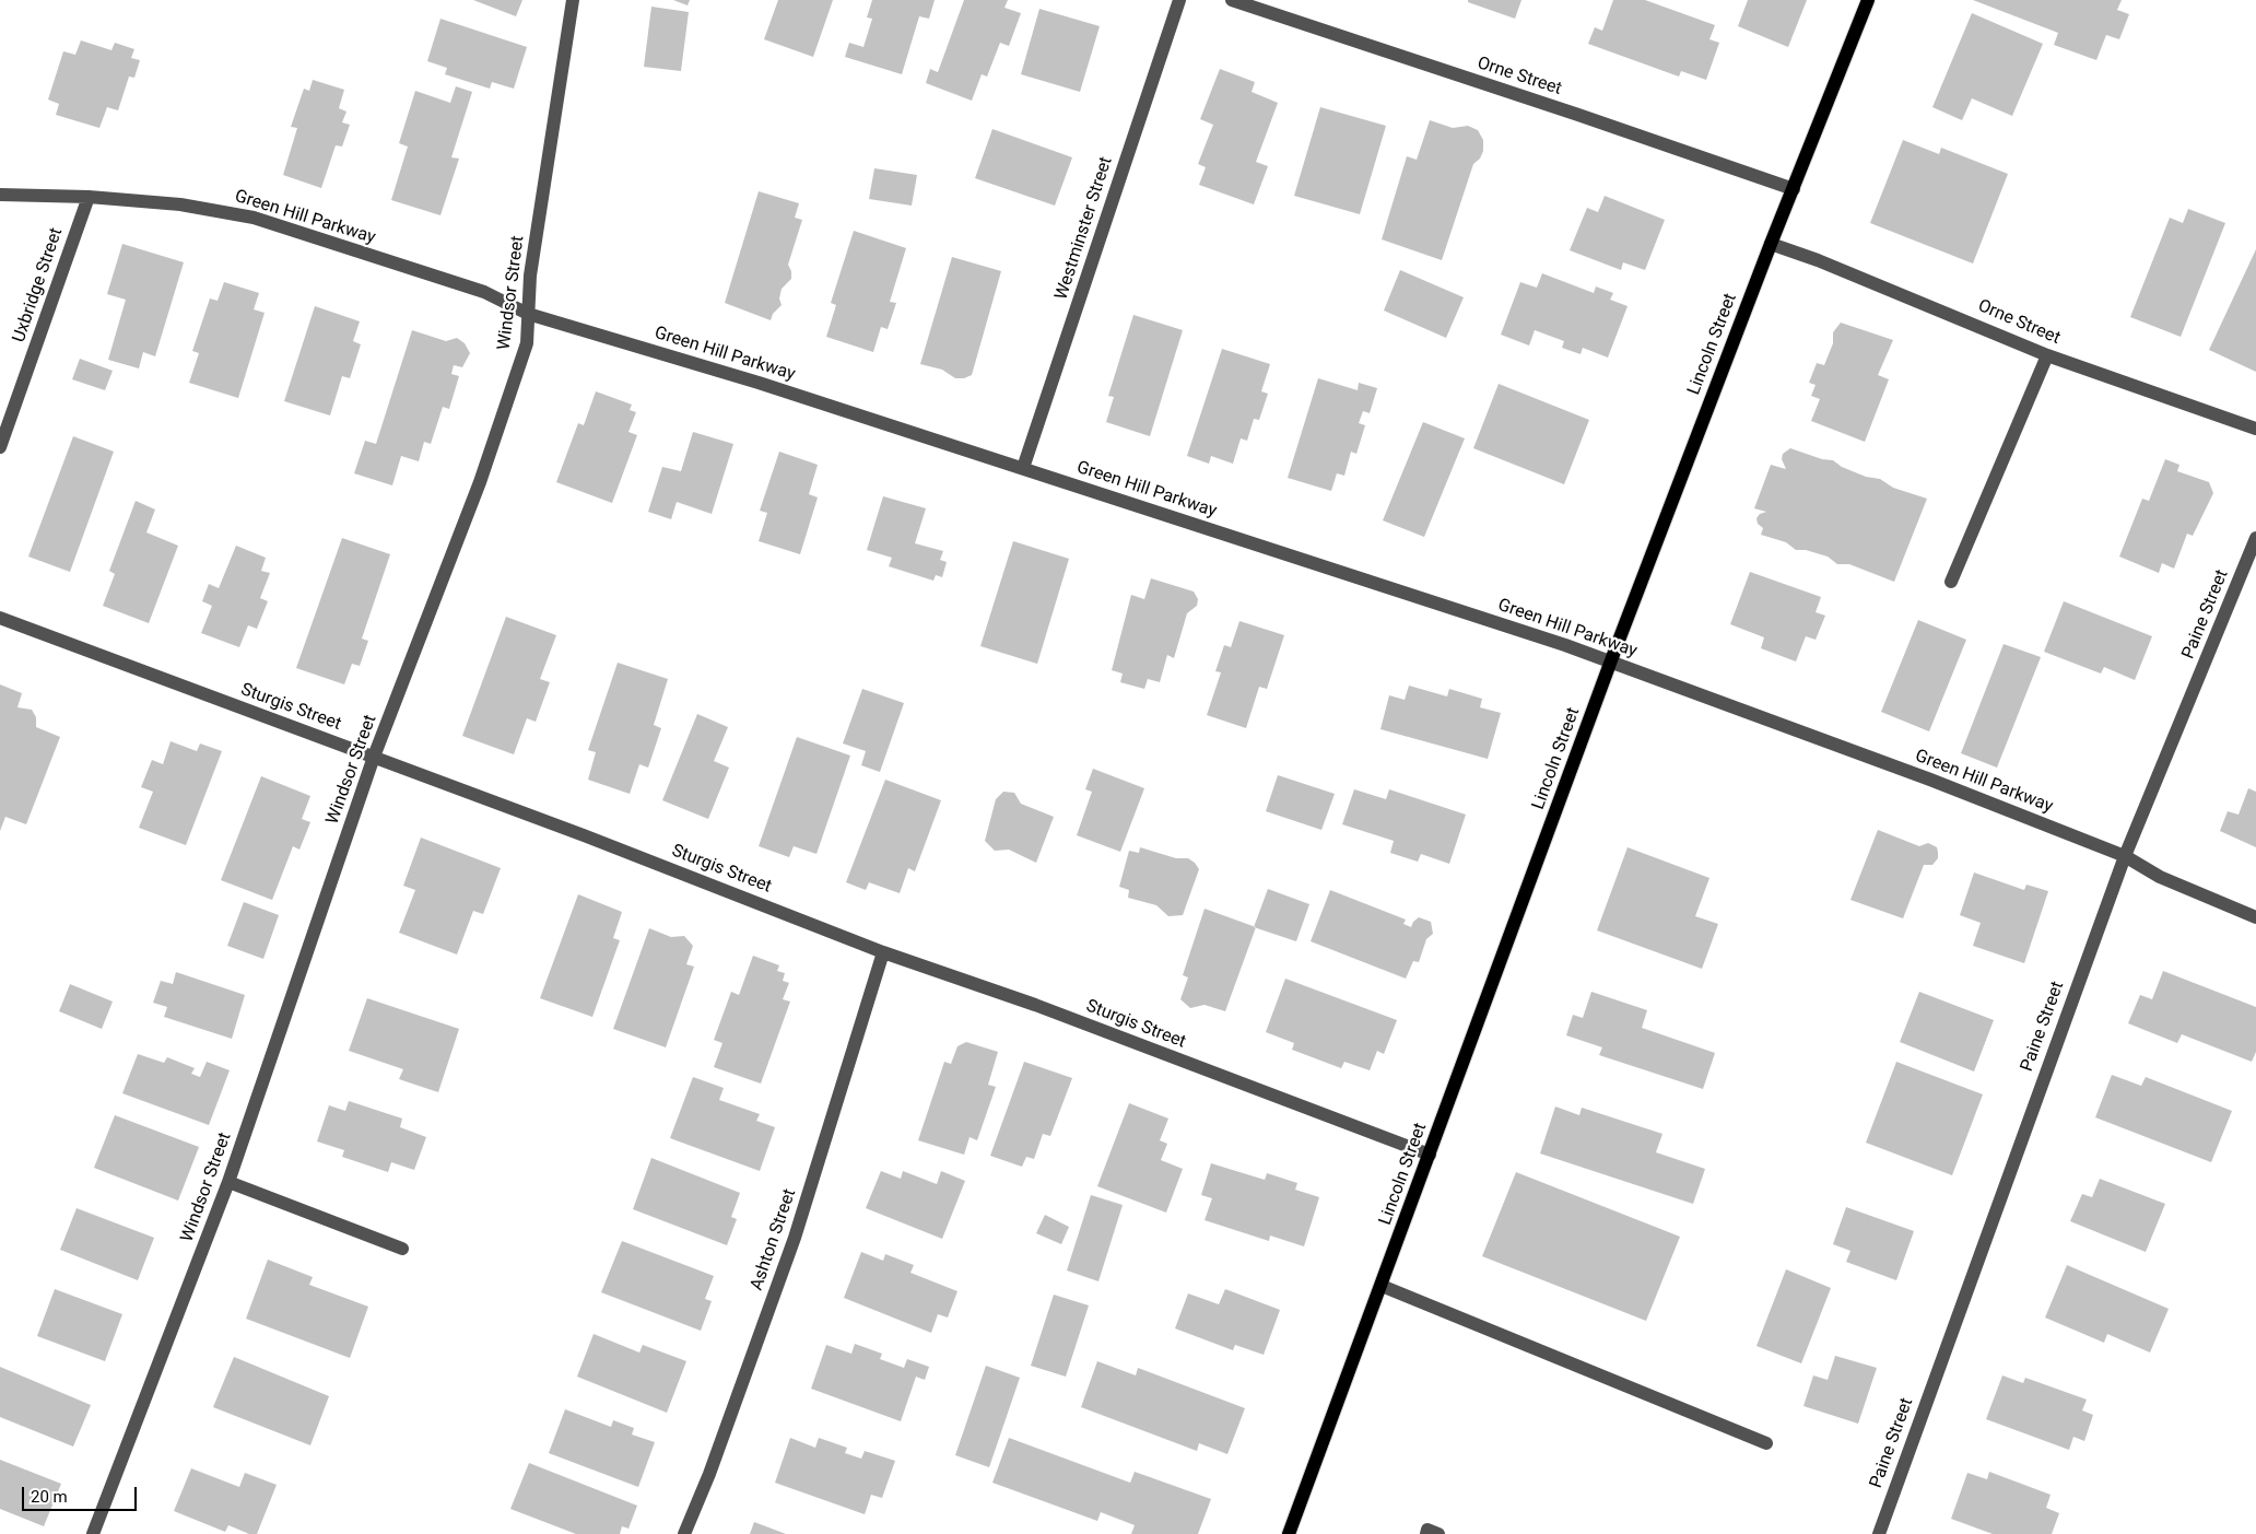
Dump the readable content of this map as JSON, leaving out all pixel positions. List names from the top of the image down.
{
  "streets": {
    "main road": ["Lincoln Street"],
    "street": [
      "Orne Street",
      "Green Hill Parkway",
      "Westminster Street",
      "Uxbridge Street",
      "Windsor Street",
      "Paine Street",
      "Sturgis Street",
      "Ashton Street"
    ]
  },
  "crossings": [
    ["Orne Street", "Lincoln Street"],
    ["Green Hill Parkway", "Westminster Street"],
    ["Green Hill Parkway", "Uxbridge Street"],
    ["Green Hill Parkway", "Windsor Street"],
    ["Green Hill Parkway", "Lincoln Street"],
    ["Green Hill Parkway", "Paine Street"],
    ["Windsor Street", "Sturgis Street"],
    ["Lincoln Street", "Sturgis Street"],
    ["Sturgis Street", "Ashton Street"]
  ],
  "scale_bar": "20 m"
}
